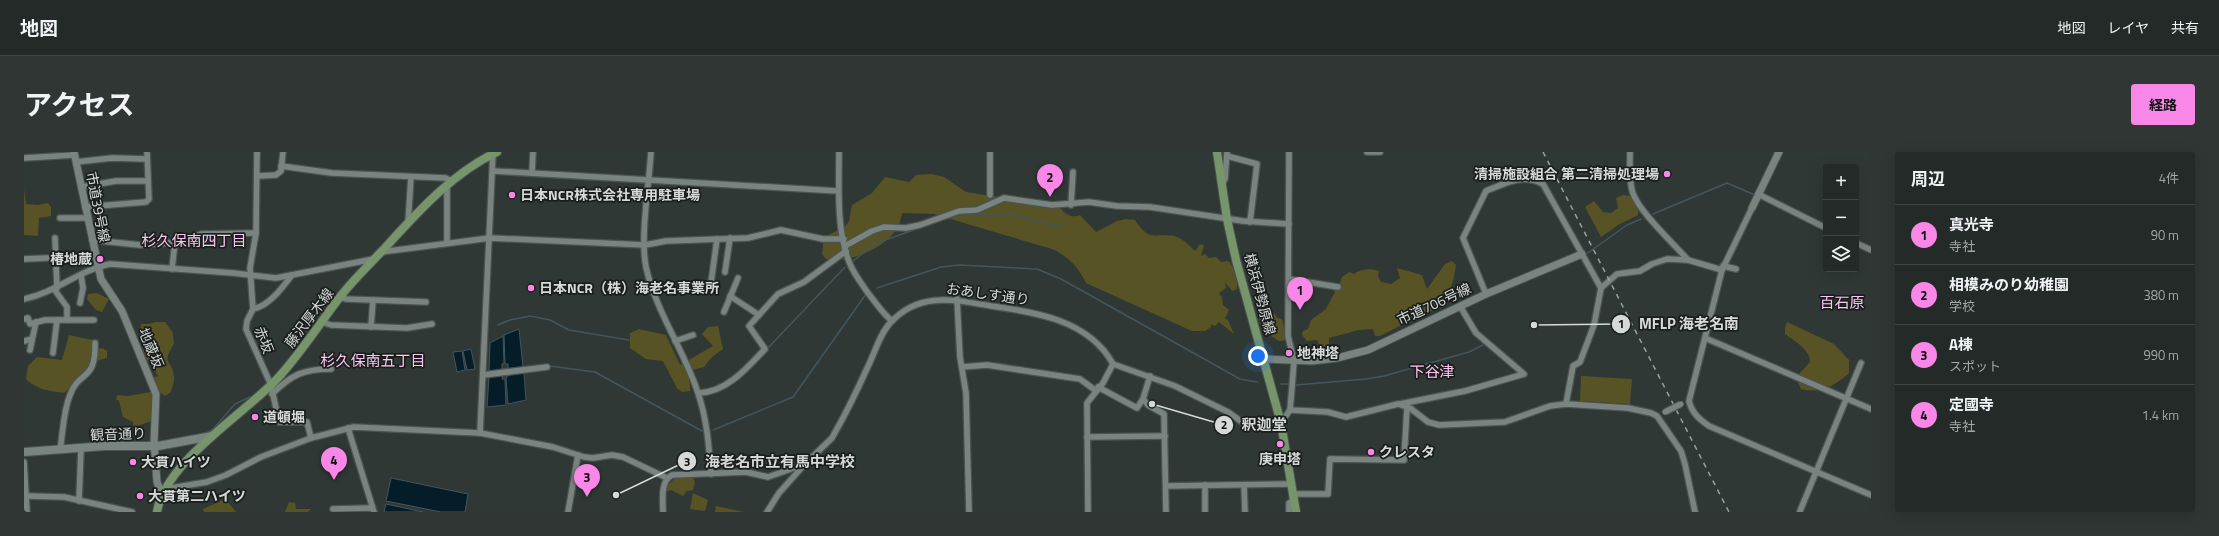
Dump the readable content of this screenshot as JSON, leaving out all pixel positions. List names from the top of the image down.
{
  "streets": {
    "main road": ["横浜伊勢原線", "藤沢厚木線", "観音通り"],
    "street": [
      "市道39号線",
      "おあしす通り",
      "市道706号線",
      "赤坂",
      "地蔵坂"
    ]
  },
  "crossings": [
    ["市道39号線", "地蔵坂"],
    ["横浜伊勢原線", "市道706号線"],
    ["藤沢厚木線", "赤坂"],
    ["藤沢厚木線", "地蔵坂"],
    ["藤沢厚木線", "観音通り"],
    ["地蔵坂", "観音通り"]
  ],
  "districts": [
    "杉久保南四丁目",
    "百石原",
    "杉久保南五丁目",
    "下谷津"
  ],
  "places": [
    "清掃施設組合 第二清掃処理場",
    "日本NCR株式会社専用駐車場",
    "椿地蔵",
    "日本NCR（株）海老名事業所",
    "MFLP 海老名南",
    "地神塔",
    "釈迦堂",
    "道頓堀",
    "庚申塔",
    "クレスタ",
    "大貫ハイツ",
    "海老名市立有馬中学校",
    "大貫第二ハイツ"
  ],
  "page": {
    "header": "地図",
    "nav": ["地図", "レイヤ", "共有"],
    "title": "アクセス",
    "buttons": "経路",
    "heading": ["周辺", "4件"],
    "map_buttons": ["+", "−"],
    "pins": [
      "2",
      "1",
      "4",
      "3"
    ],
    "list": [
      {
        "mark": "1",
        "name": "真光寺",
        "note": "寺社",
        "value": "90 m"
      },
      {
        "mark": "2",
        "name": "相模みのり幼稚園",
        "note": "学校",
        "value": "380 m"
      },
      {
        "mark": "3",
        "name": "A棟",
        "note": "スポット",
        "value": "990 m"
      },
      {
        "mark": "4",
        "name": "定國寺",
        "note": "寺社",
        "value": "1.4 km"
      }
    ]
  }
}
